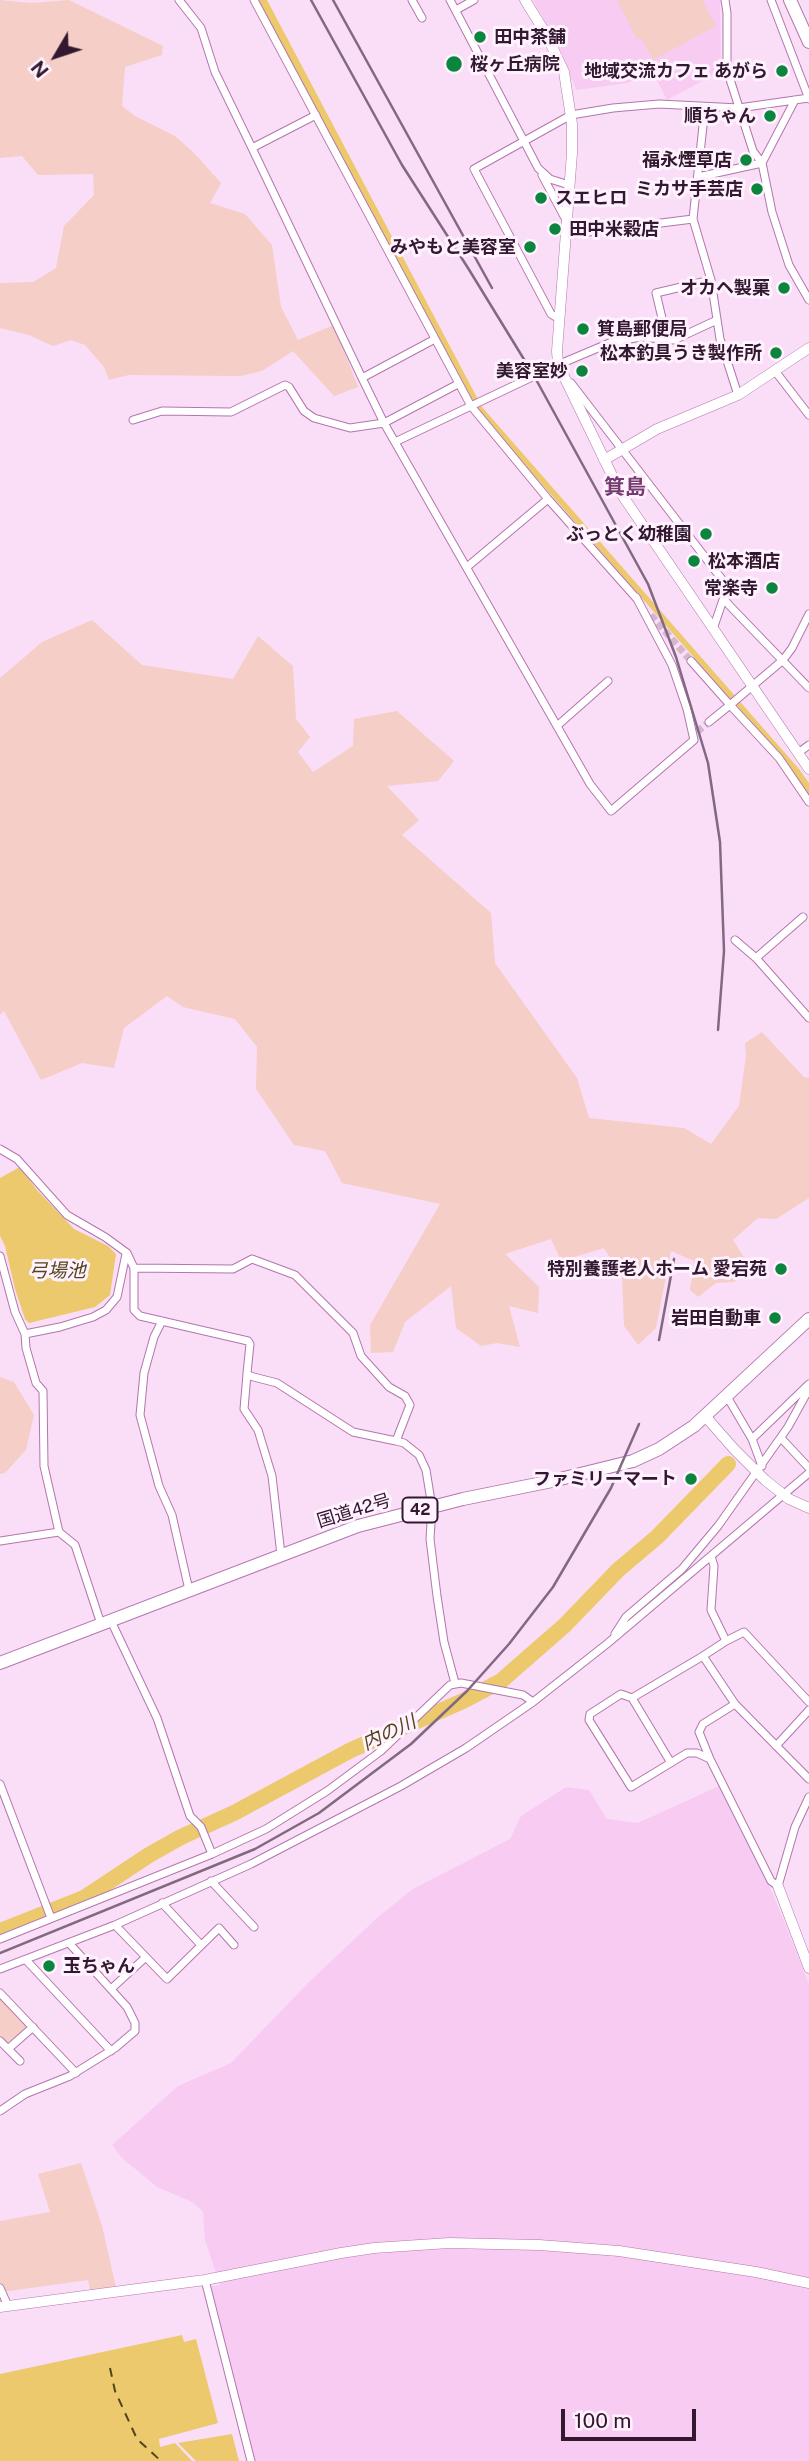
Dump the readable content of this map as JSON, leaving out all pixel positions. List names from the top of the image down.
{
  "streets": {
    "highway": ["42", "国道42号"]
  },
  "districts": ["箕島"],
  "water": ["弓場池", "内の川"],
  "places": [
    "田中茶舗",
    "桜ヶ丘病院",
    "地域交流カフェ あがら",
    "順ちゃん",
    "福永煙草店",
    "ミカサ手芸店",
    "スエヒロ",
    "田中米穀店",
    "みやもと美容室",
    "オカヘ製菓",
    "箕島郵便局",
    "松本釣具うき製作所",
    "美容室妙",
    "ぶっとく幼稚園",
    "松本酒店",
    "常楽寺",
    "特別養護老人ホーム 愛宕苑",
    "岩田自動車",
    "ファミリーマート",
    "玉ちゃん"
  ],
  "scale_bar": "100 m",
  "north": "bottom left"
}
